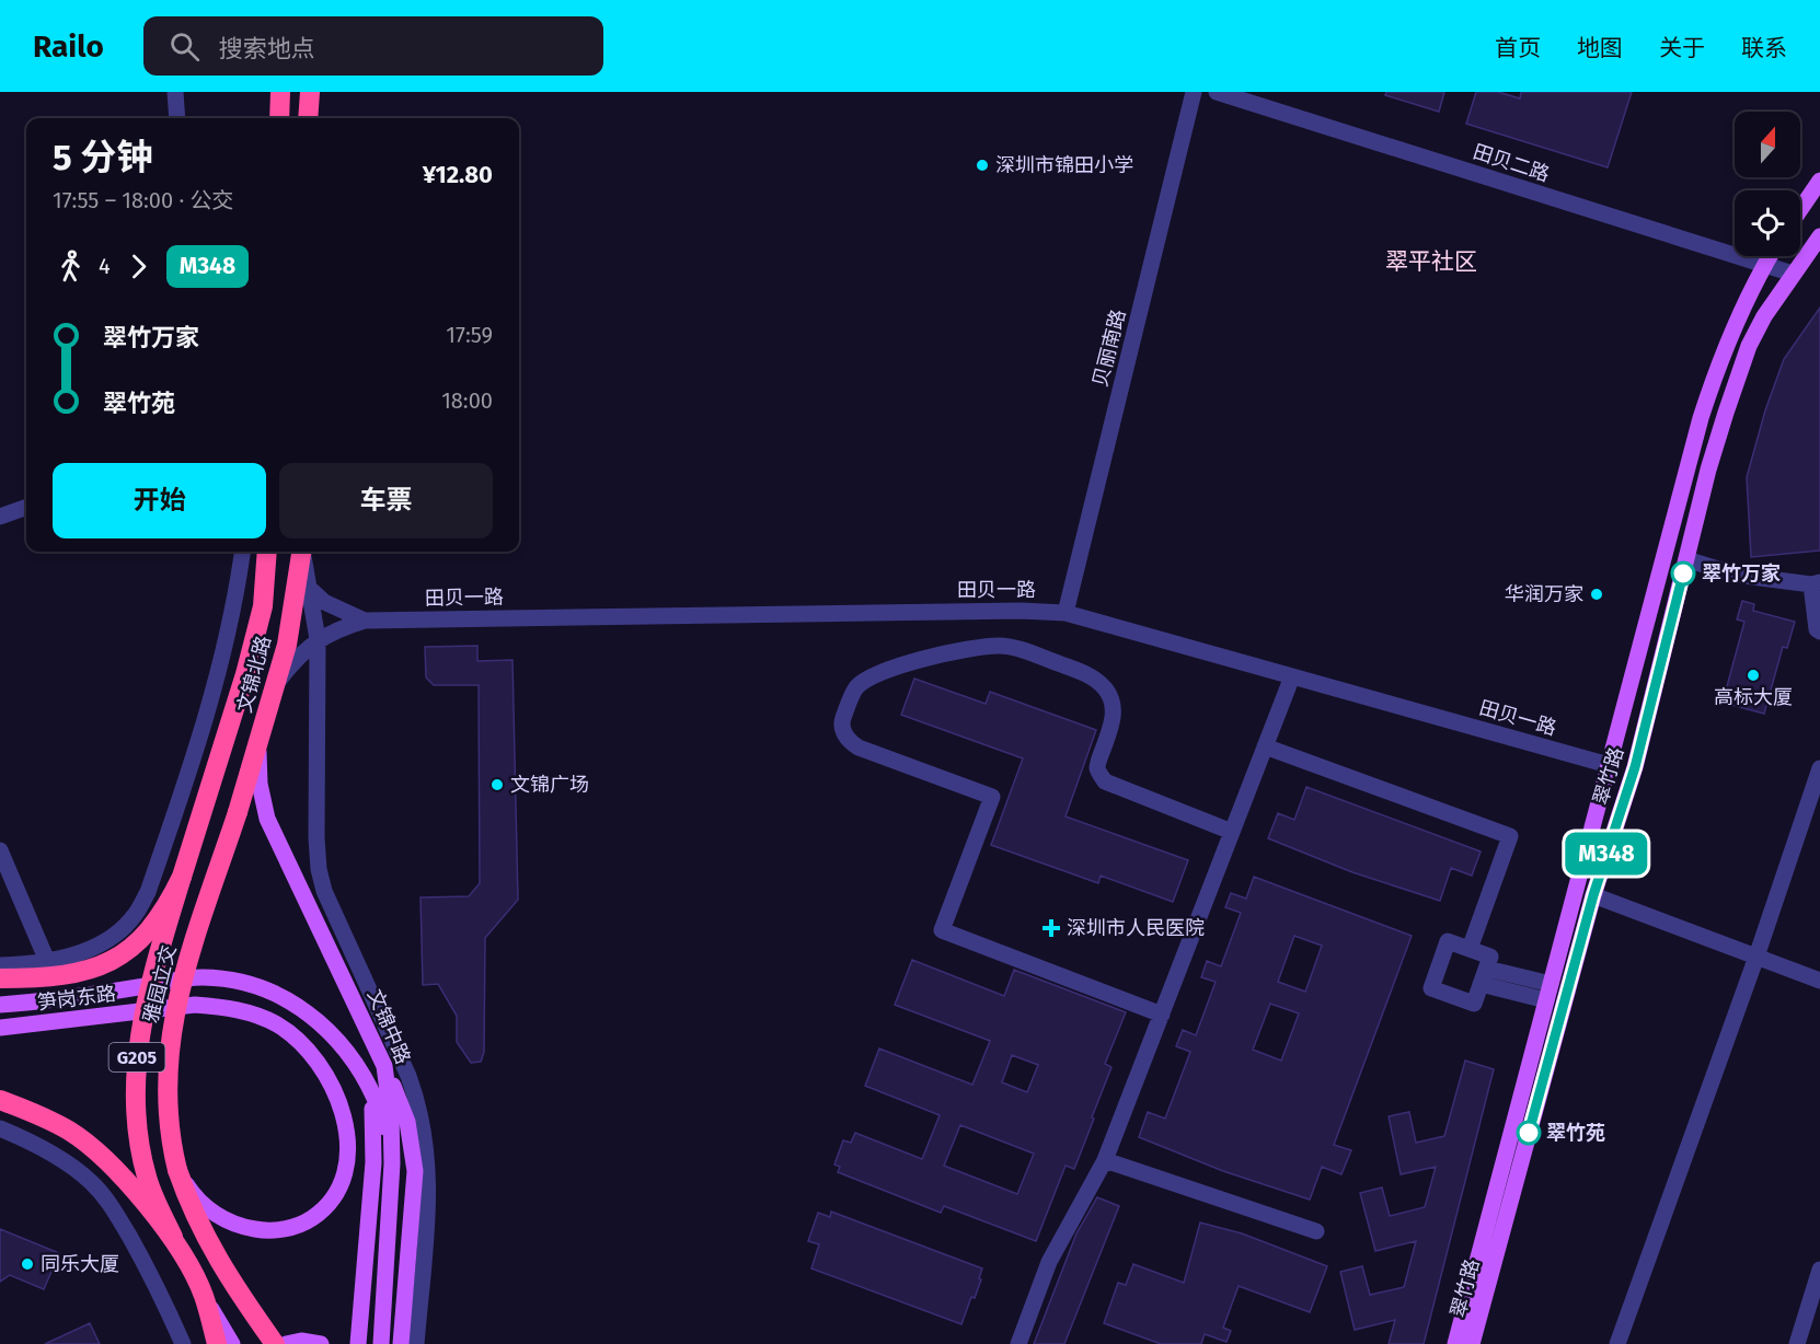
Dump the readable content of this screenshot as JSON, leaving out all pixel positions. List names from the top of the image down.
{
  "streets": {
    "highway": ["文锦北路", "雅园立交", "G205"],
    "main road": ["翠竹路", "笋岗东路", "文锦中路"],
    "street": ["田贝二路", "贝丽南路", "田贝一路"]
  },
  "crossings": [
    ["田贝二路", "翠竹路"],
    ["贝丽南路", "田贝一路"],
    ["田贝一路", "文锦北路"],
    ["田贝一路", "翠竹路"],
    ["文锦北路", "雅园立交"],
    ["文锦北路", "文锦中路"],
    ["文锦北路", "G205"],
    ["雅园立交", "笋岗东路"],
    ["笋岗东路", "文锦中路"]
  ],
  "districts": ["翠平社区"],
  "places": {
    "other": [
      "深圳市锦田小学",
      "翠竹万家",
      "华润万家",
      "高标大厦",
      "文锦广场",
      "翠竹苑",
      "同乐大厦"
    ],
    "health": ["深圳市人民医院"]
  },
  "lines": ["bus line M348"],
  "north": "top",
  "page": {
    "header": "Railo",
    "search": "搜索地点",
    "nav": [
      "首页",
      "地图",
      "关于",
      "联系"
    ],
    "on_map": "M348",
    "heading": ["5 分钟", "17:55 – 18:00 · 公交", "¥12.80"],
    "legs": ["4", "M348"],
    "list": [
      {
        "name": "翠竹万家",
        "value": "17:59"
      },
      {
        "name": "翠竹苑",
        "value": "18:00"
      }
    ],
    "buttons": ["开始", "车票"]
  }
}
